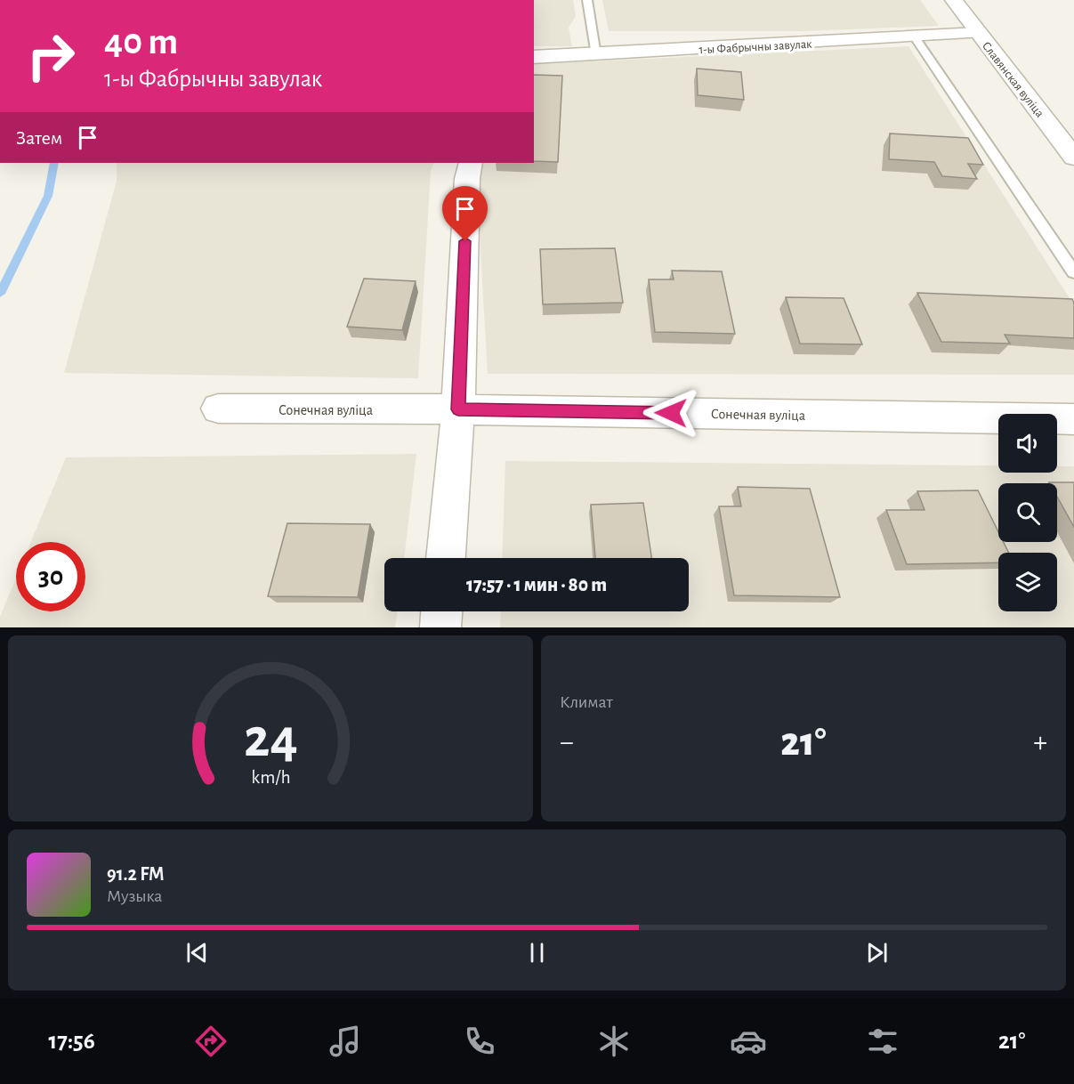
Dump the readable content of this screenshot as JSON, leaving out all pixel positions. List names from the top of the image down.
{
  "streets": {
    "street": ["1-ы Фабрычны завулак", "Славянская вуліца", "Сонечная вуліца"]
  },
  "crossings": [
    ["1-ы Фабрычны завулак", "Славянская вуліца"]
  ],
  "page": {
    "turn": ["40 m", "1-ы Фабрычны завулак"],
    "then": "Затем",
    "limit": "30",
    "trip": "17:57 · 1 мин · 80 m",
    "tile": "Климат",
    "heat": ["−", "21°", "+"],
    "song": ["91.2 FM", "Музыка"],
    "tabs": ["17:56", "21°"],
    "gauge": ["24", "km/h"]
  }
}
